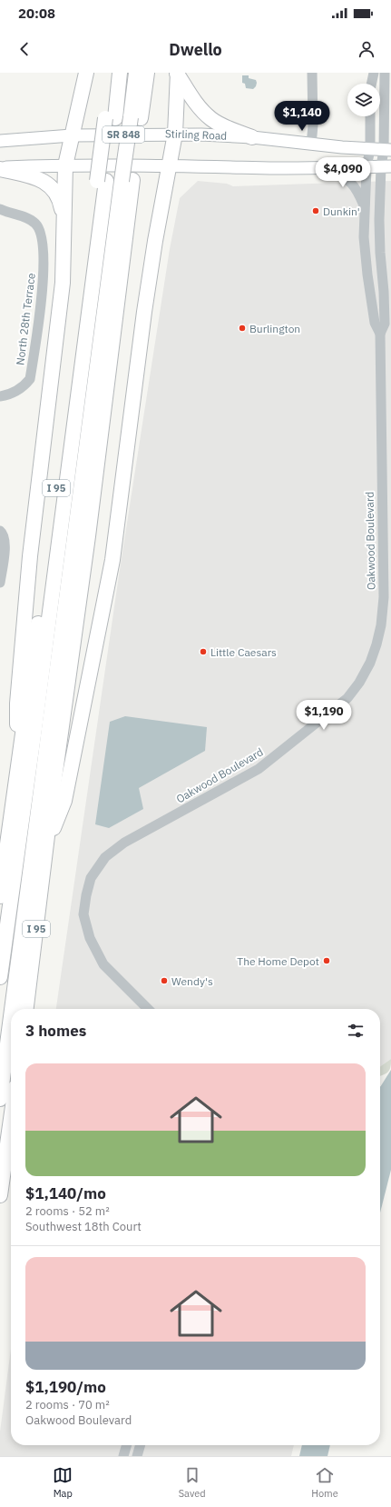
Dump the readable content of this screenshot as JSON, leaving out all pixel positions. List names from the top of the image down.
{
  "streets": {
    "highway": ["I 95"],
    "main road": ["SR 848", "Stirling Road"],
    "street": ["North 28th Terrace", "Oakwood Boulevard"]
  },
  "crossings": [
    ["Stirling Road", "Oakwood Boulevard"]
  ],
  "places": [
    "Dunkin'",
    "Burlington",
    "Little Caesars",
    "The Home Depot",
    "Wendy's"
  ],
  "page": {
    "status": "20:08",
    "header": "Dwello",
    "price": ["$1,140", "$4,090", "$1,190"],
    "heading": "3 homes",
    "list": [
      {
        "name": "$1,140/mo",
        "note": "2 rooms · 52 m² · Southwest 18th Court"
      },
      {
        "name": "$1,190/mo",
        "note": "2 rooms · 70 m² · Oakwood Boulevard"
      }
    ],
    "tabs": ["Map", "Saved", "Home"]
  }
}
